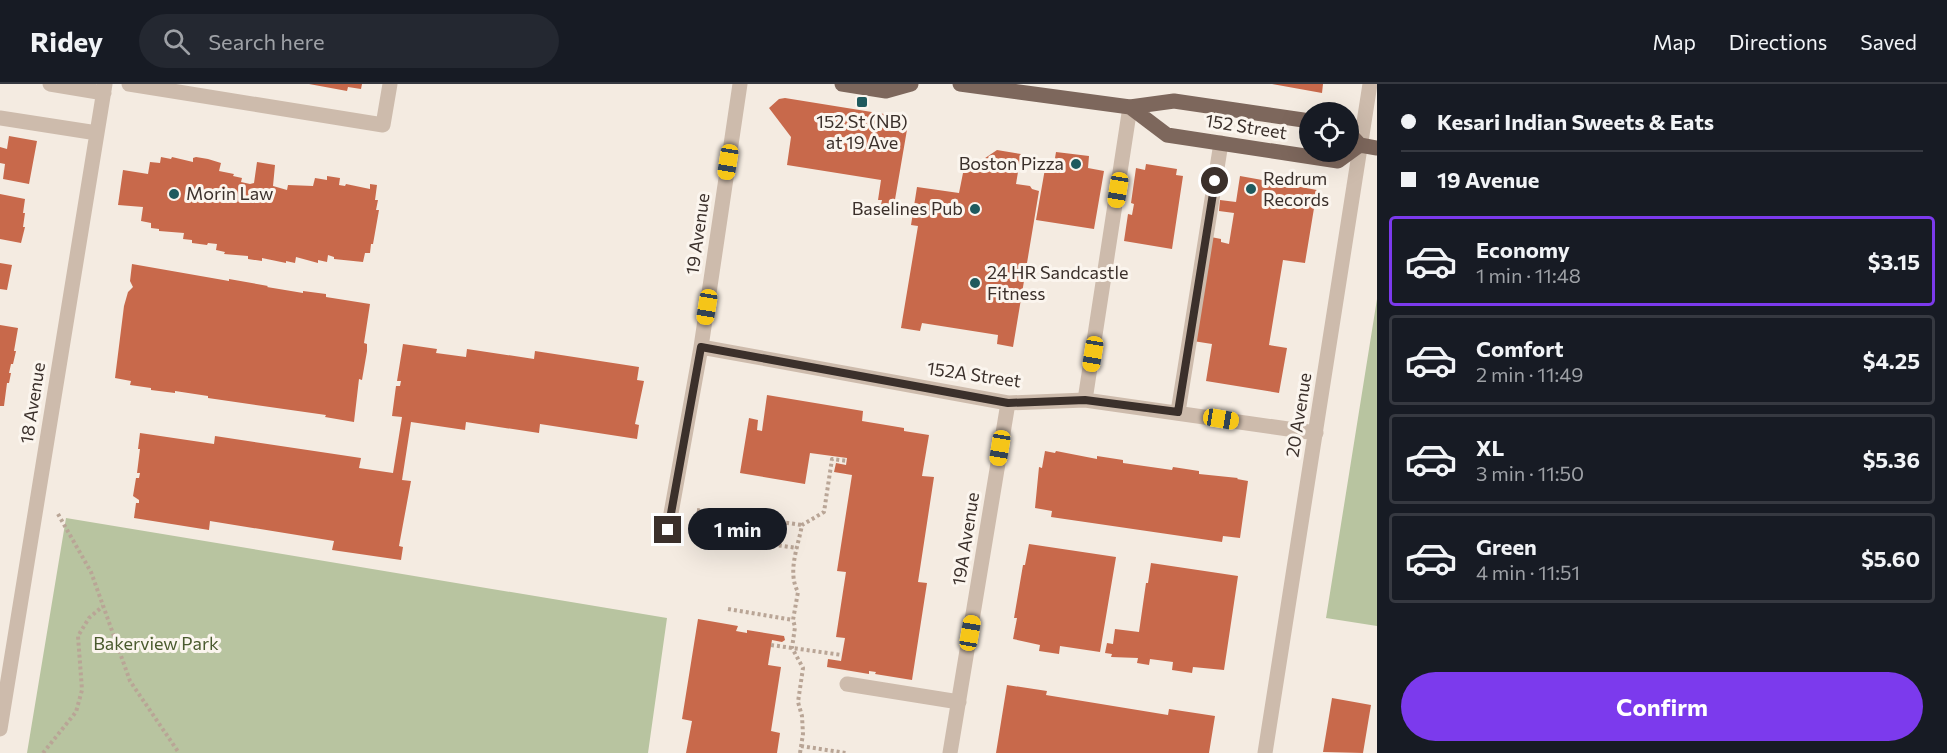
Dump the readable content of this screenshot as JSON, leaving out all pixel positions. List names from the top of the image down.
{
  "streets": {
    "main road": ["152 Street"],
    "street": [
      "19 Avenue",
      "152A Street",
      "18 Avenue",
      "20 Avenue",
      "19A Avenue"
    ]
  },
  "crossings": [
    ["152 Street", "20 Avenue"],
    ["19 Avenue", "152A Street"],
    ["152A Street", "20 Avenue"],
    ["152A Street", "19A Avenue"]
  ],
  "parks": ["Bakerview Park"],
  "places": {
    "transit": ["152 St (NB) at 19 Ave"],
    "other": [
      "Boston Pizza",
      "Redrum Records",
      "Morin Law",
      "Baselines Pub",
      "24 HR Sandcastle Fitness"
    ]
  },
  "page": {
    "header": "Ridey",
    "search": "Search here",
    "nav": ["Map", "Directions", "Saved"],
    "banner": ["Kesari Indian Sweets & Eats", "19 Avenue"],
    "list": [
      {
        "name": "Economy",
        "note": "1 min · 11:48",
        "value": "$3.15"
      },
      {
        "name": "Comfort",
        "note": "2 min · 11:49",
        "value": "$4.25"
      },
      {
        "name": "XL",
        "note": "3 min · 11:50",
        "value": "$5.36"
      },
      {
        "name": "Green",
        "note": "4 min · 11:51",
        "value": "$5.60"
      }
    ],
    "bubble": "1 min",
    "buttons": "Confirm"
  }
}
